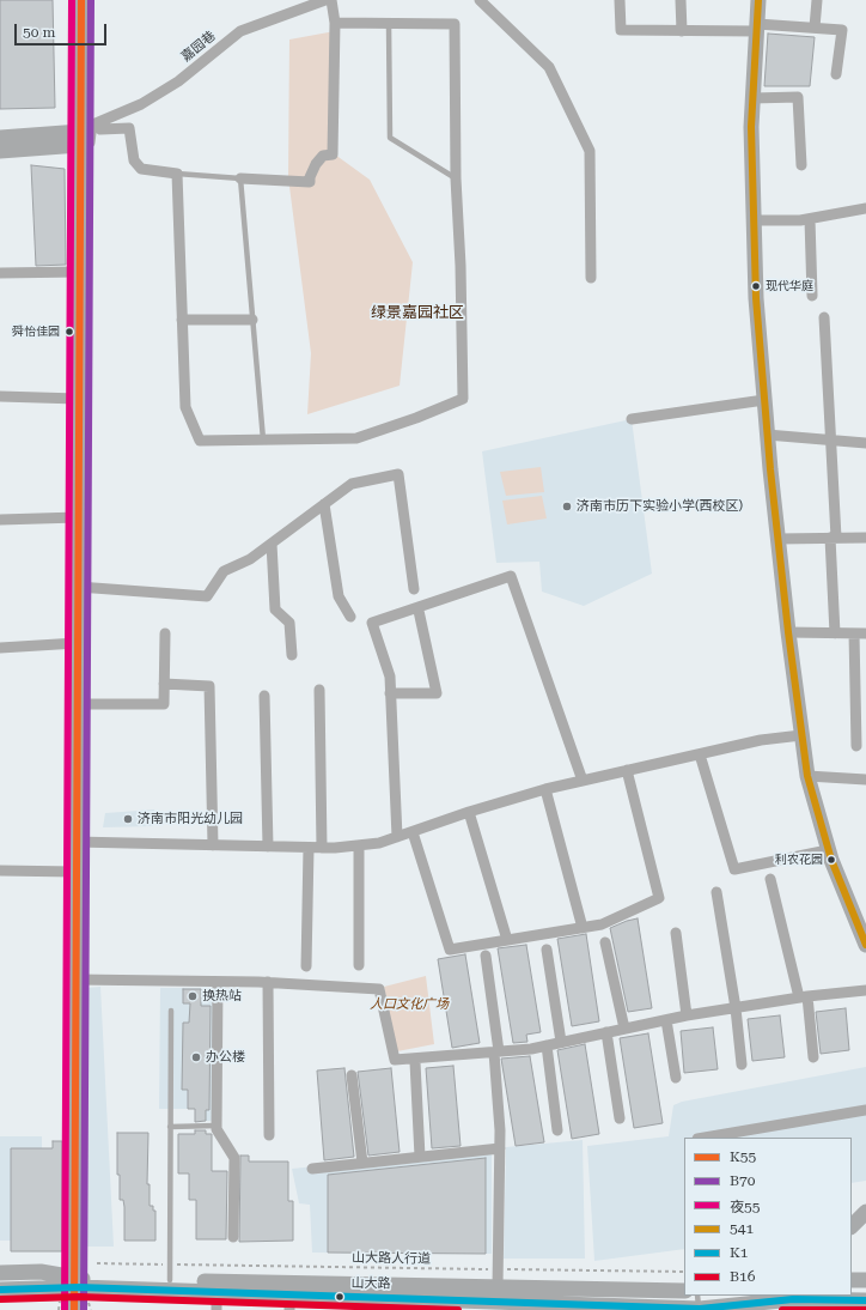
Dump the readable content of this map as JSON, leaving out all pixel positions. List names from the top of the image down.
{
  "streets": {
    "main road": ["山大路"],
    "street": ["嘉园巷"],
    "path": ["山大路人行道"]
  },
  "crossings": [
    ["山大路人行道", "山大路"]
  ],
  "districts": ["绿景嘉园社区"],
  "parks": ["人口文化广场"],
  "places": [
    "现代华庭",
    "舜怡佳园",
    "济南市历下实验小学(西校区)",
    "济南市阳光幼儿园",
    "利农花园",
    "换热站",
    "办公楼"
  ],
  "lines": [
    "transit line K55",
    "transit line B70",
    "transit line 夜55",
    "transit line 541",
    "transit line K1",
    "transit line B16"
  ],
  "legend": [
    "K55",
    "B70",
    "夜55",
    "541",
    "K1",
    "B16"
  ],
  "scale_bar": "50 m"
}
